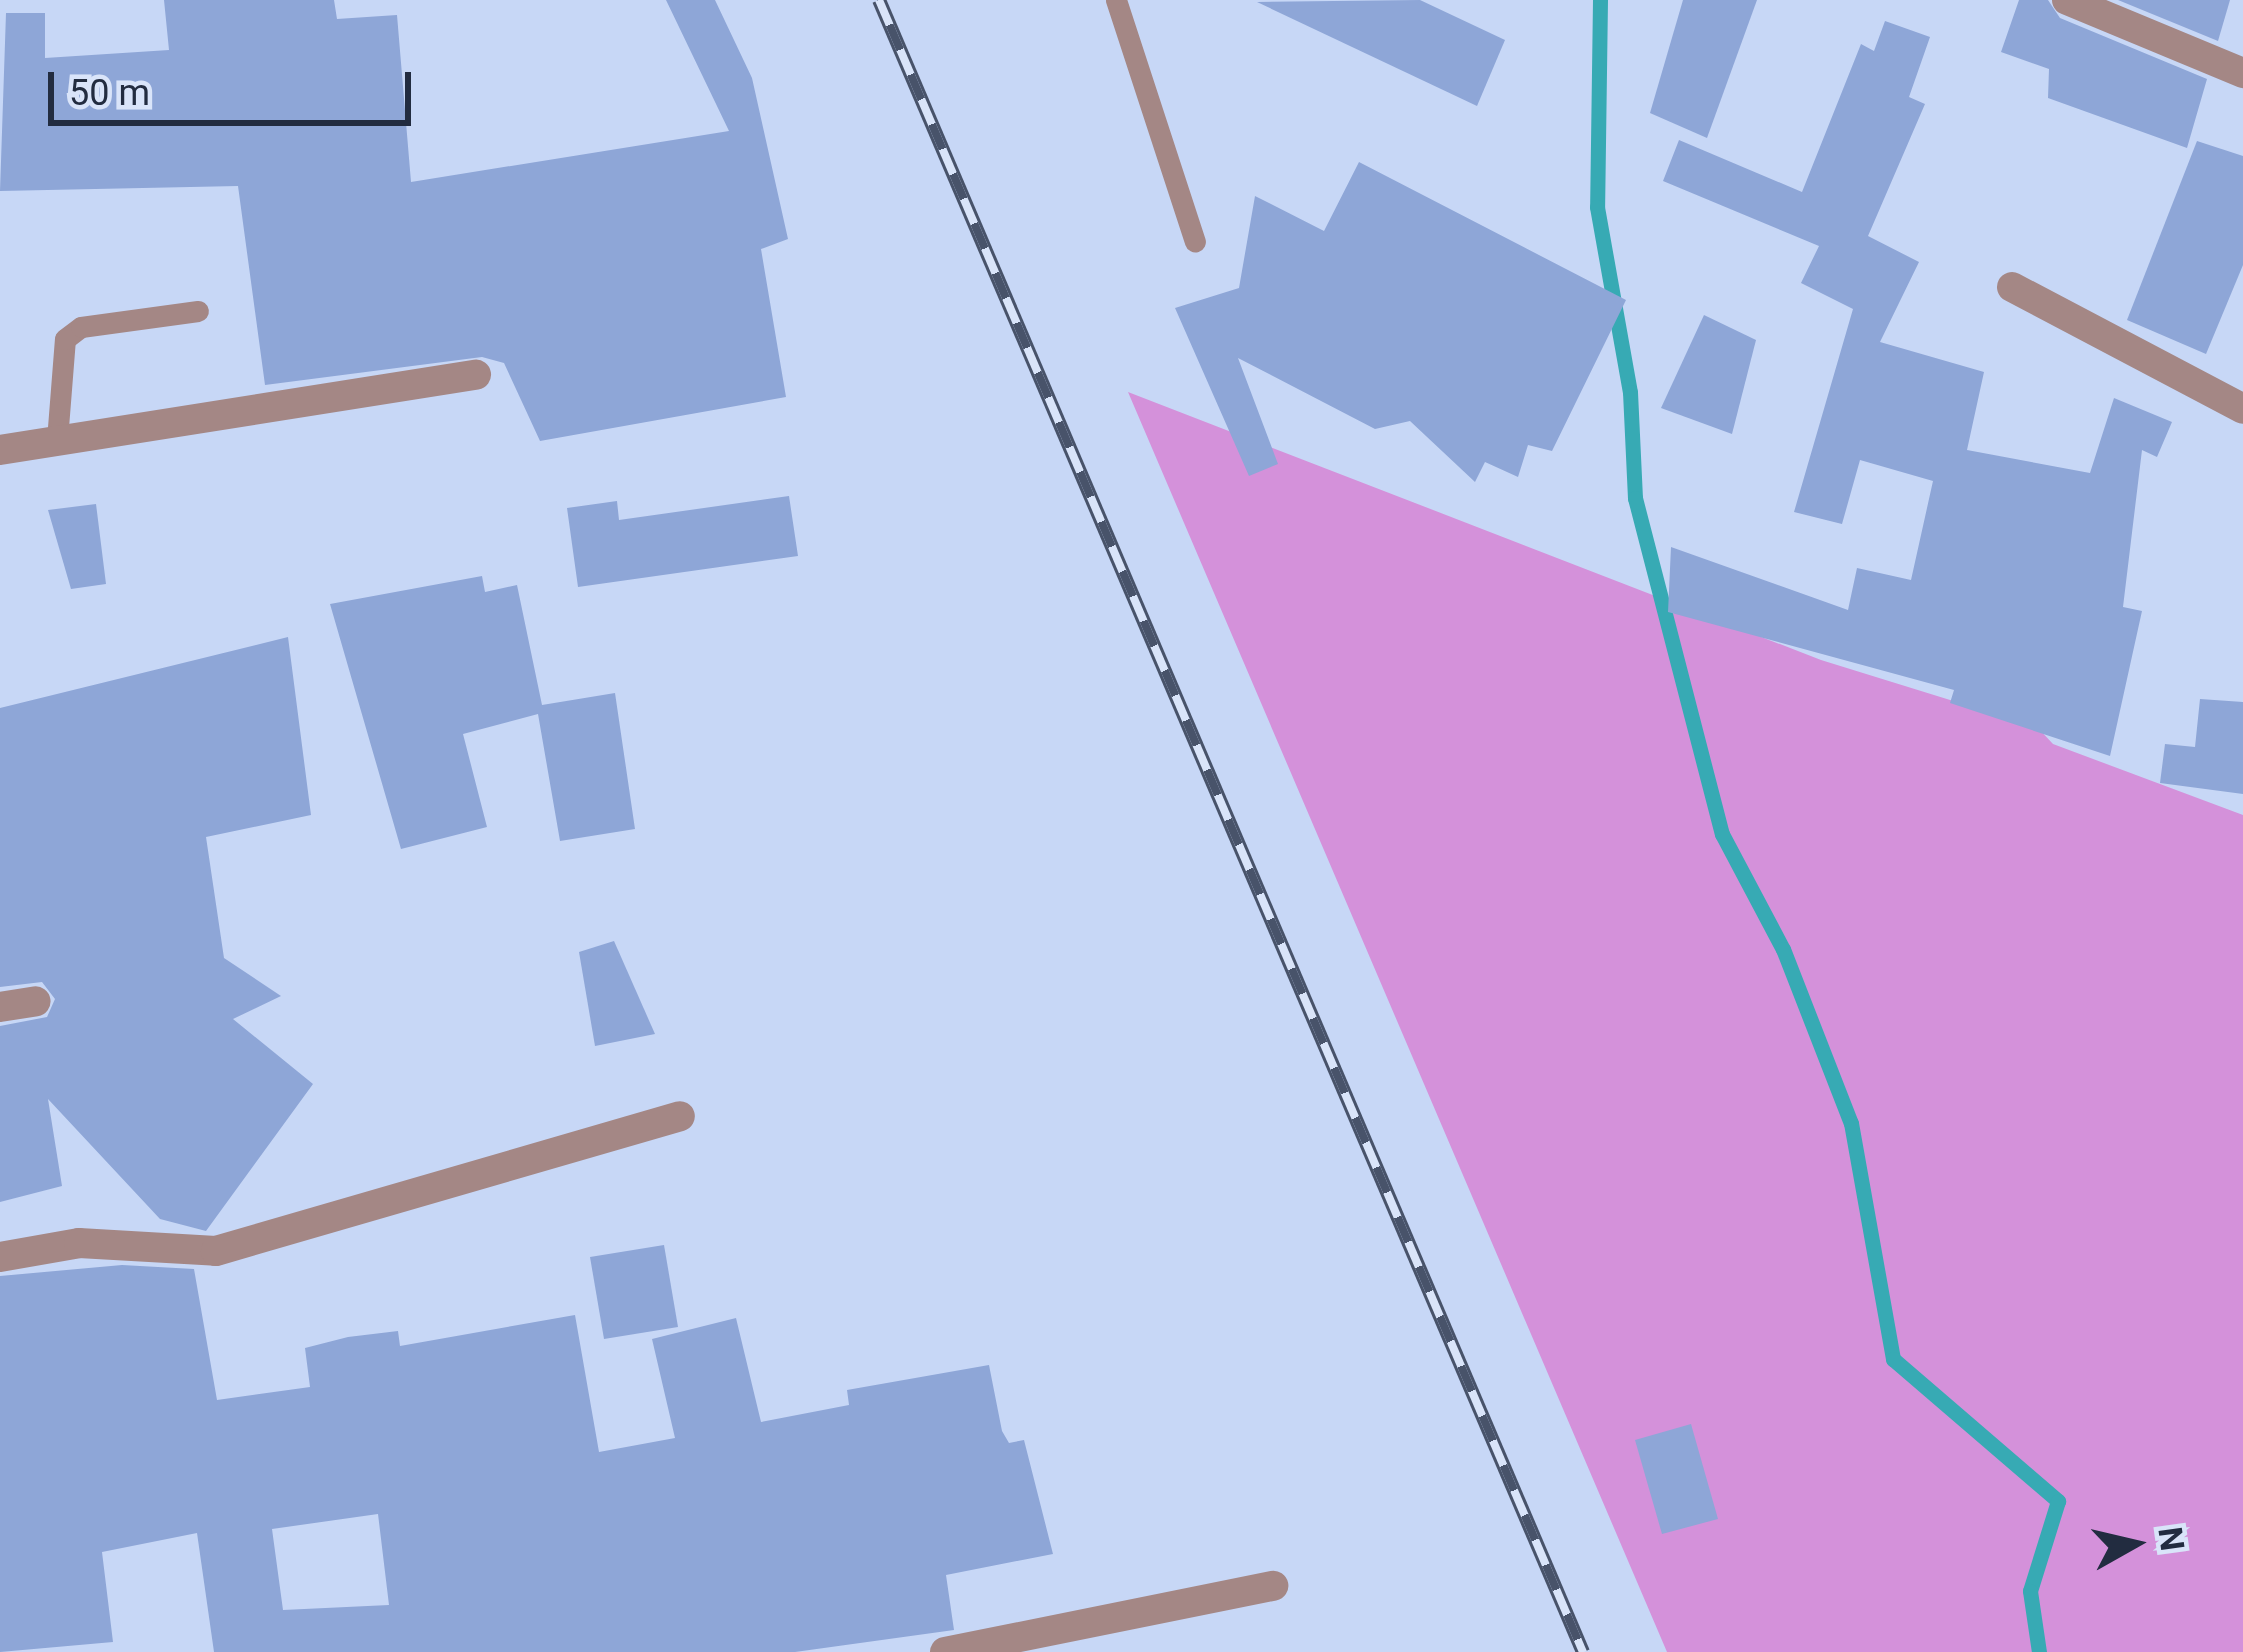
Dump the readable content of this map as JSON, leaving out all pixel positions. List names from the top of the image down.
{
  "scale_bar": "50 m",
  "north": "right"
}
